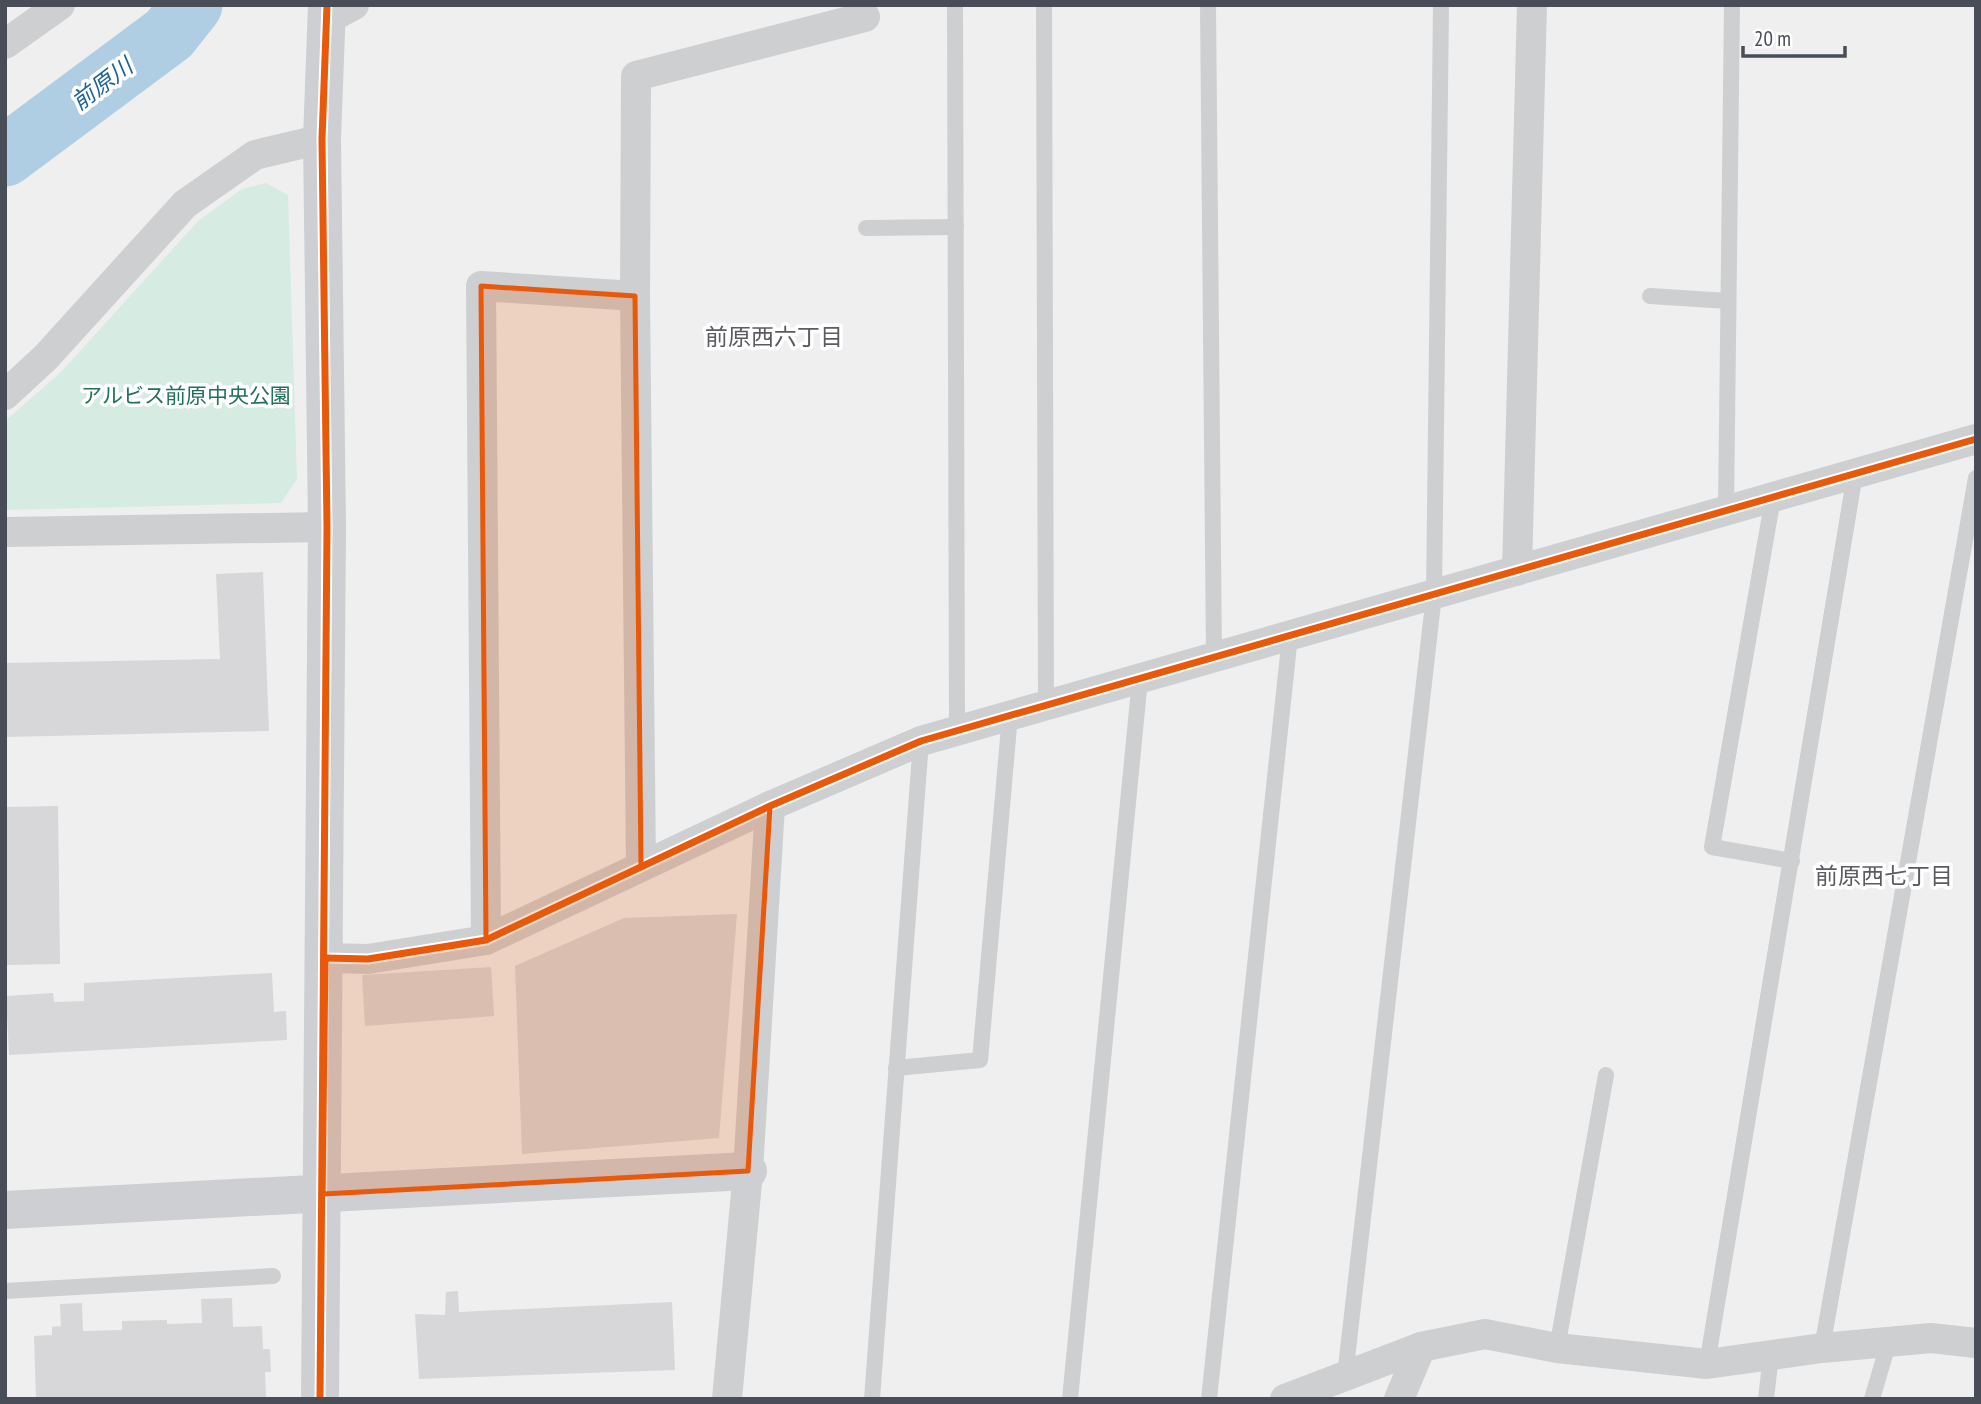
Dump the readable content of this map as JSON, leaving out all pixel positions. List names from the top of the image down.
{
  "districts": ["前原西六丁目", "前原西七丁目"],
  "water": ["前原川"],
  "parks": ["アルビス前原中央公園"],
  "scale_bar": "20 m"
}
